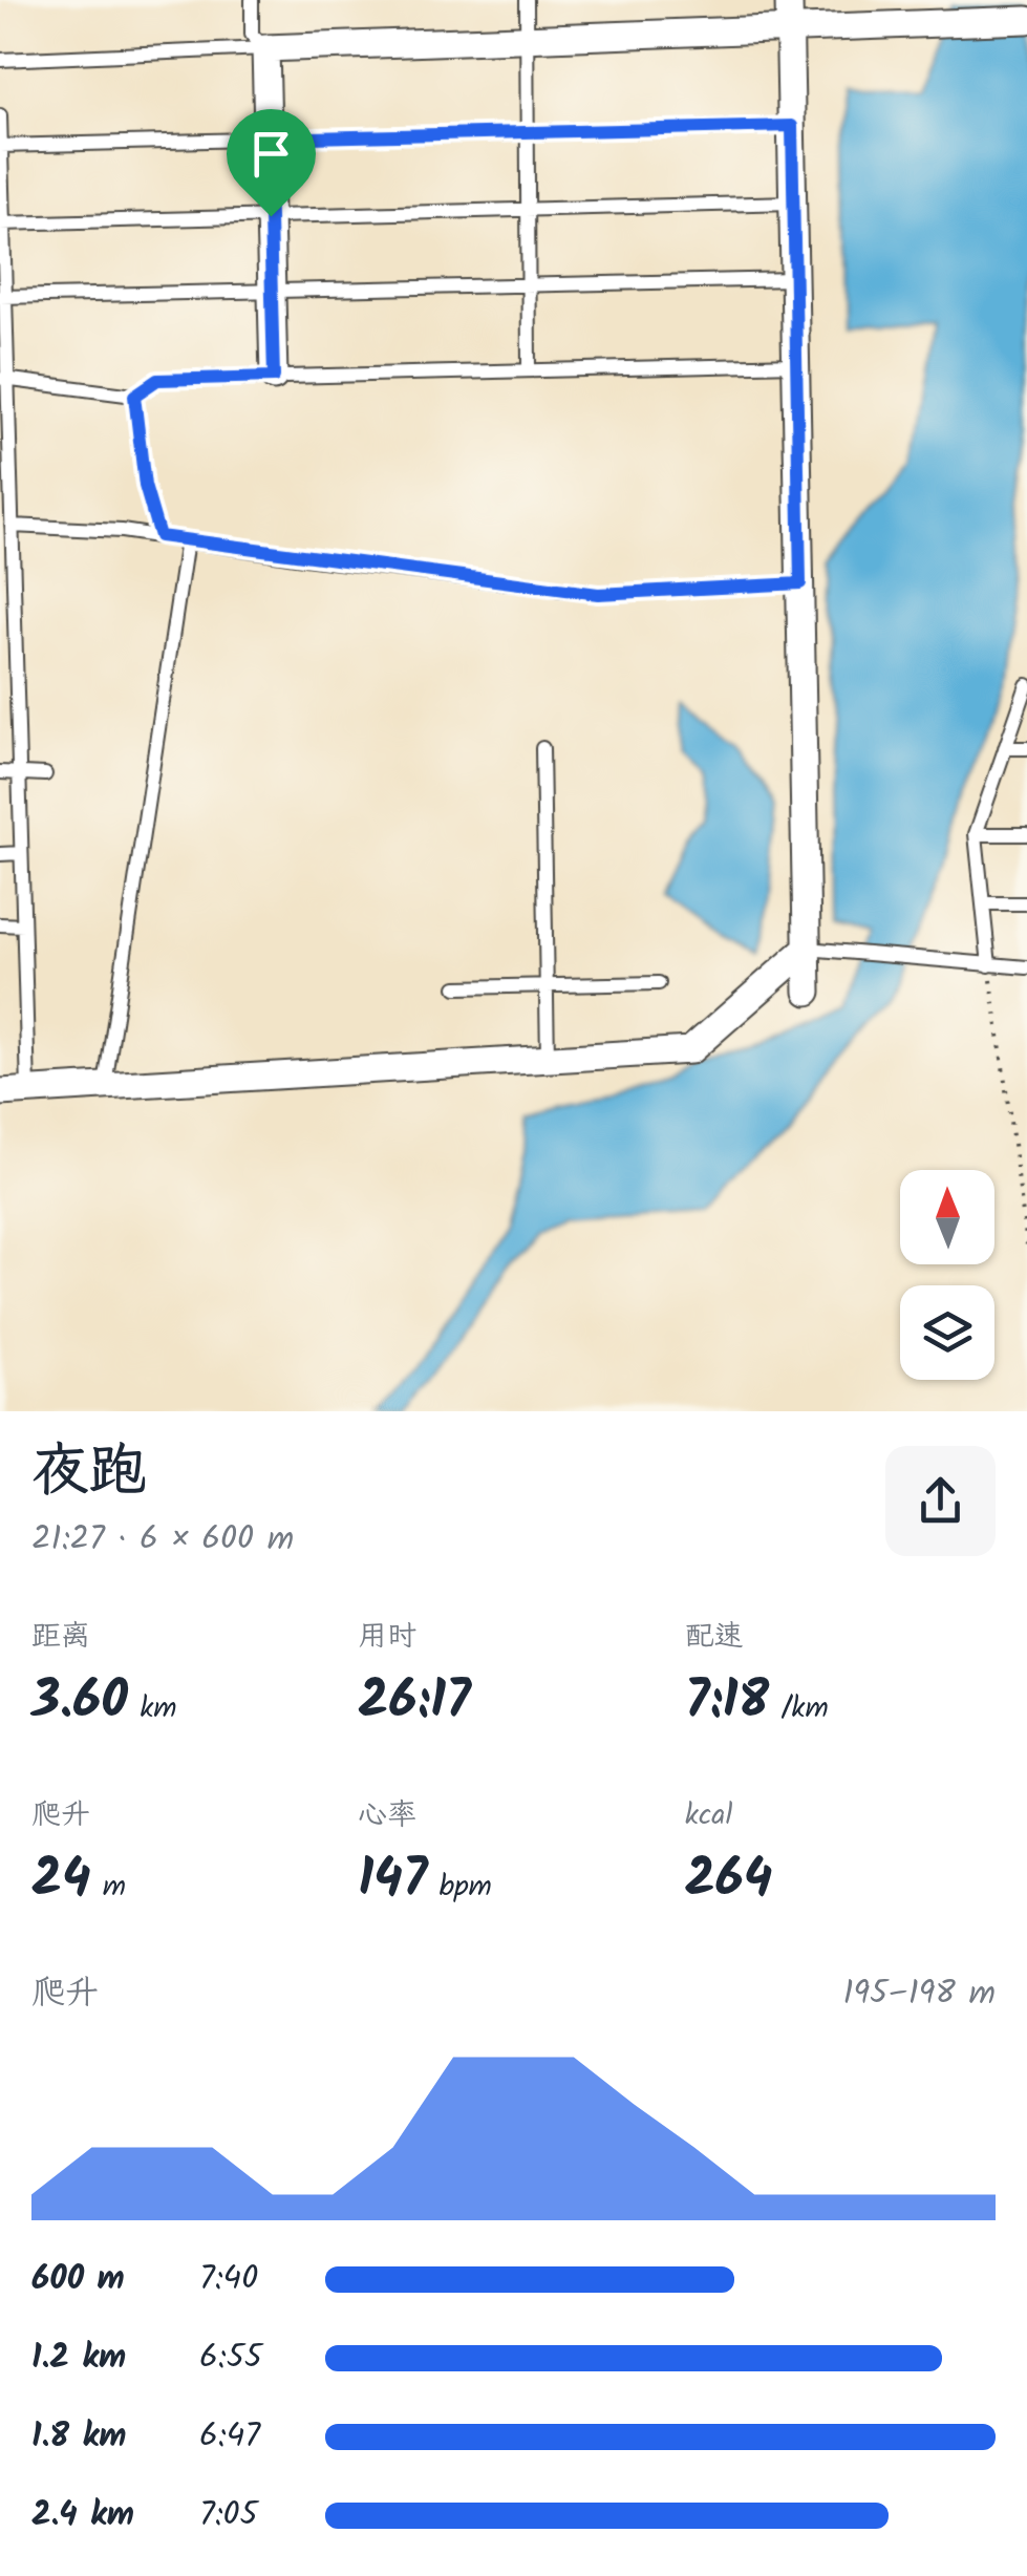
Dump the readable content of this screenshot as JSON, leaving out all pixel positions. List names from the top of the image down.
{
  "north": "top",
  "page": {
    "heading": ["夜跑", "21:27 · 6 × 600 m"],
    "stats": [
      ["距离", "3.60 km"],
      ["用时", "26:17"],
      ["配速", "7:18 /km"],
      ["爬升", "24 m"],
      ["心率", "147 bpm"],
      ["kcal", "264"]
    ],
    "chart": ["爬升", "195–198 m"],
    "list": [
      {
        "name": "600 m",
        "note": "7:40"
      },
      {
        "name": "1.2 km",
        "note": "6:55"
      },
      {
        "name": "1.8 km",
        "note": "6:47"
      },
      {
        "name": "2.4 km",
        "note": "7:05"
      }
    ]
  }
}
